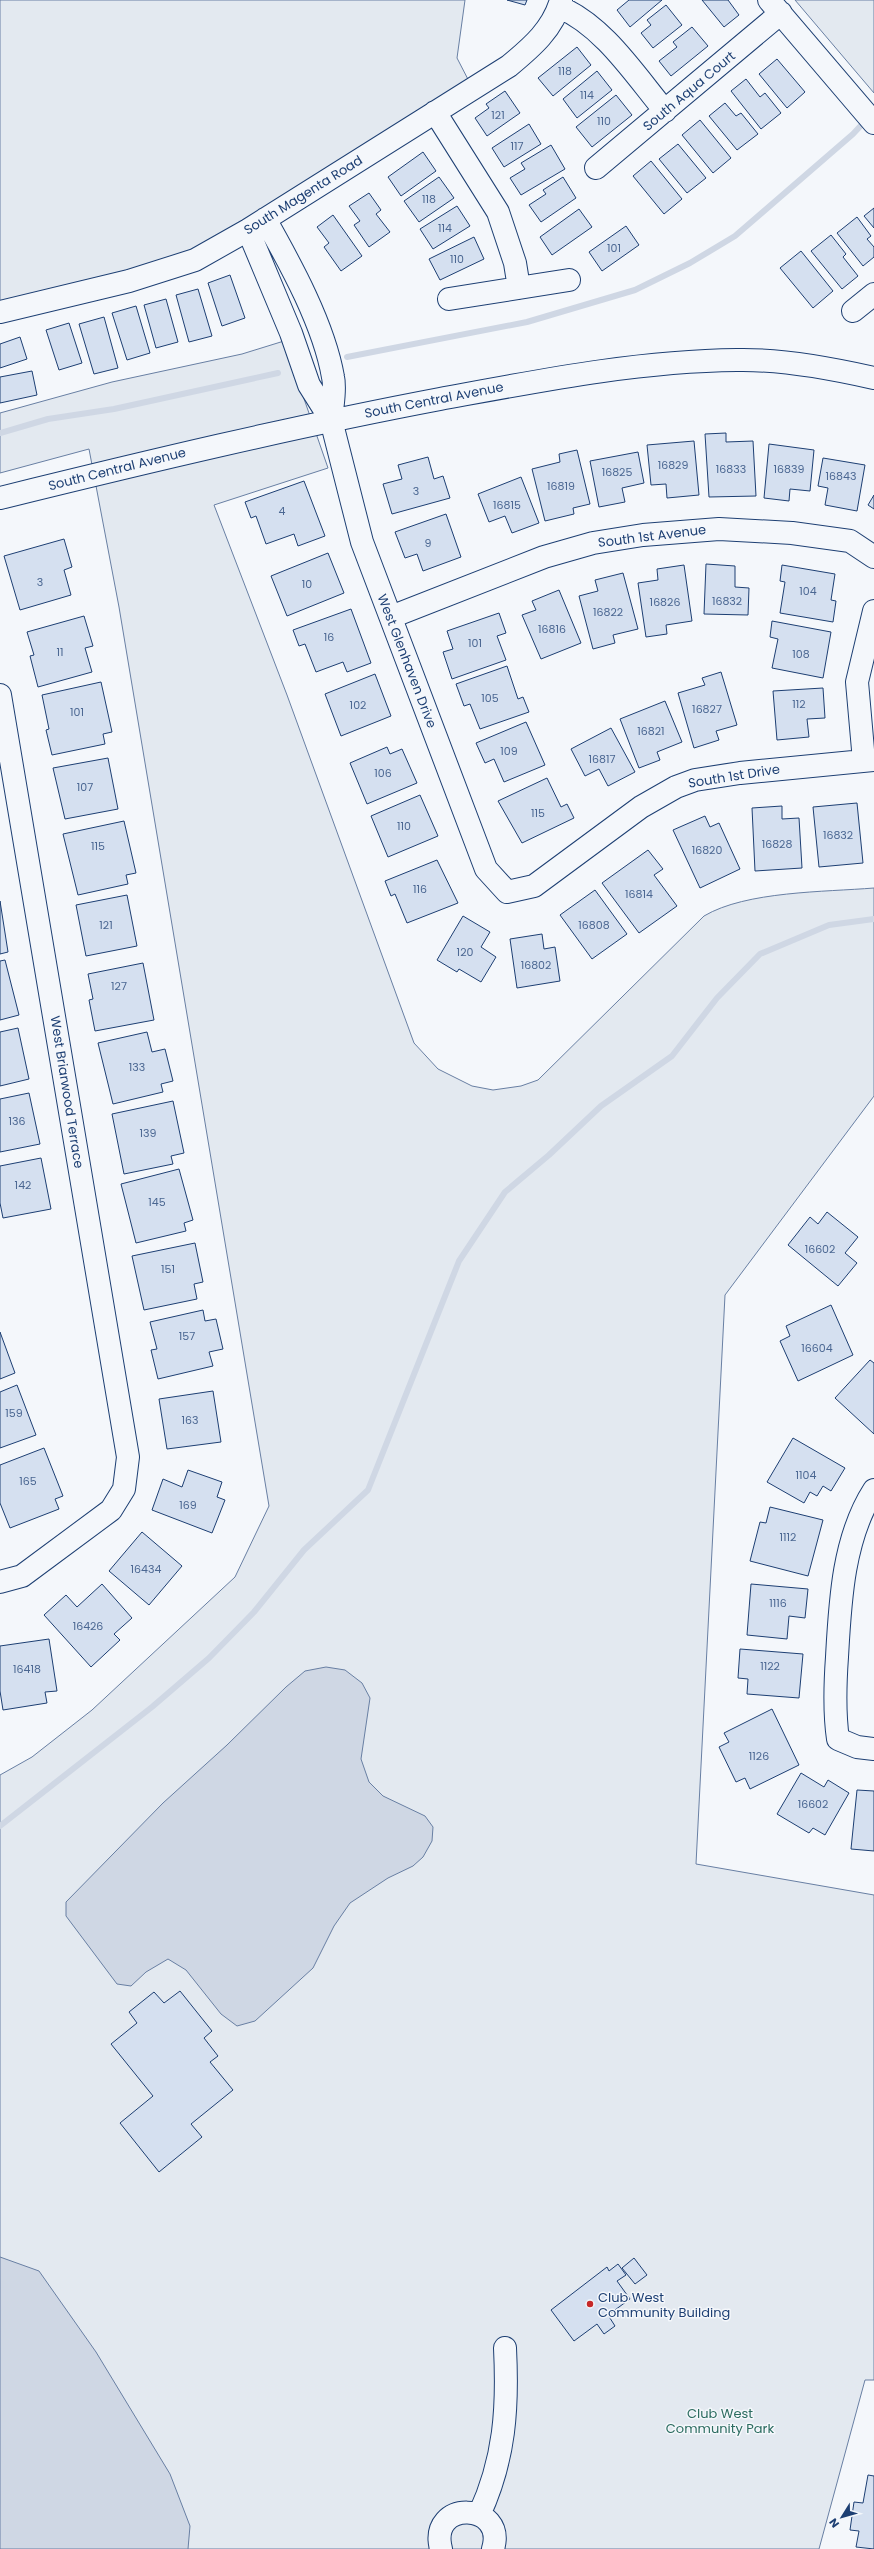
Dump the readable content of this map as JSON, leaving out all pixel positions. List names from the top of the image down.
{
  "streets": {
    "street": [
      "South Aqua Court",
      "South Magenta Road",
      "South Central Avenue",
      "South 1st Avenue",
      "West Glenhaven Drive",
      "South 1st Drive",
      "West Briarwood Terrace"
    ]
  },
  "crossings": [
    ["South Central Avenue", "West Glenhaven Drive"],
    ["South 1st Avenue", "West Glenhaven Drive"],
    ["West Glenhaven Drive", "South 1st Drive"]
  ],
  "parks": ["Club West Community Park"],
  "places": ["Club West Community Building"],
  "house_numbers": [
    "118",
    "114",
    "121",
    "110",
    "117",
    "118",
    "114",
    "101",
    "110",
    "16829",
    "16833",
    "16839",
    "16825",
    "16843",
    "16819",
    "3",
    "16815",
    "4",
    "9",
    "3",
    "10",
    "104",
    "16832",
    "16826",
    "16822",
    "16816",
    "16",
    "101",
    "11",
    "108",
    "105",
    "112",
    "102",
    "16827",
    "101",
    "16821",
    "109",
    "16817",
    "106",
    "107",
    "115",
    "110",
    "16832",
    "16828",
    "115",
    "16820",
    "116",
    "16814",
    "121",
    "16808",
    "120",
    "16802",
    "127",
    "133",
    "136",
    "139",
    "142",
    "145",
    "16602",
    "151",
    "157",
    "16604",
    "159",
    "163",
    "1104",
    "165",
    "169",
    "1112",
    "16434",
    "1116",
    "16426",
    "1122",
    "16418",
    "1126",
    "16602"
  ],
  "north": "bottom left"
}
